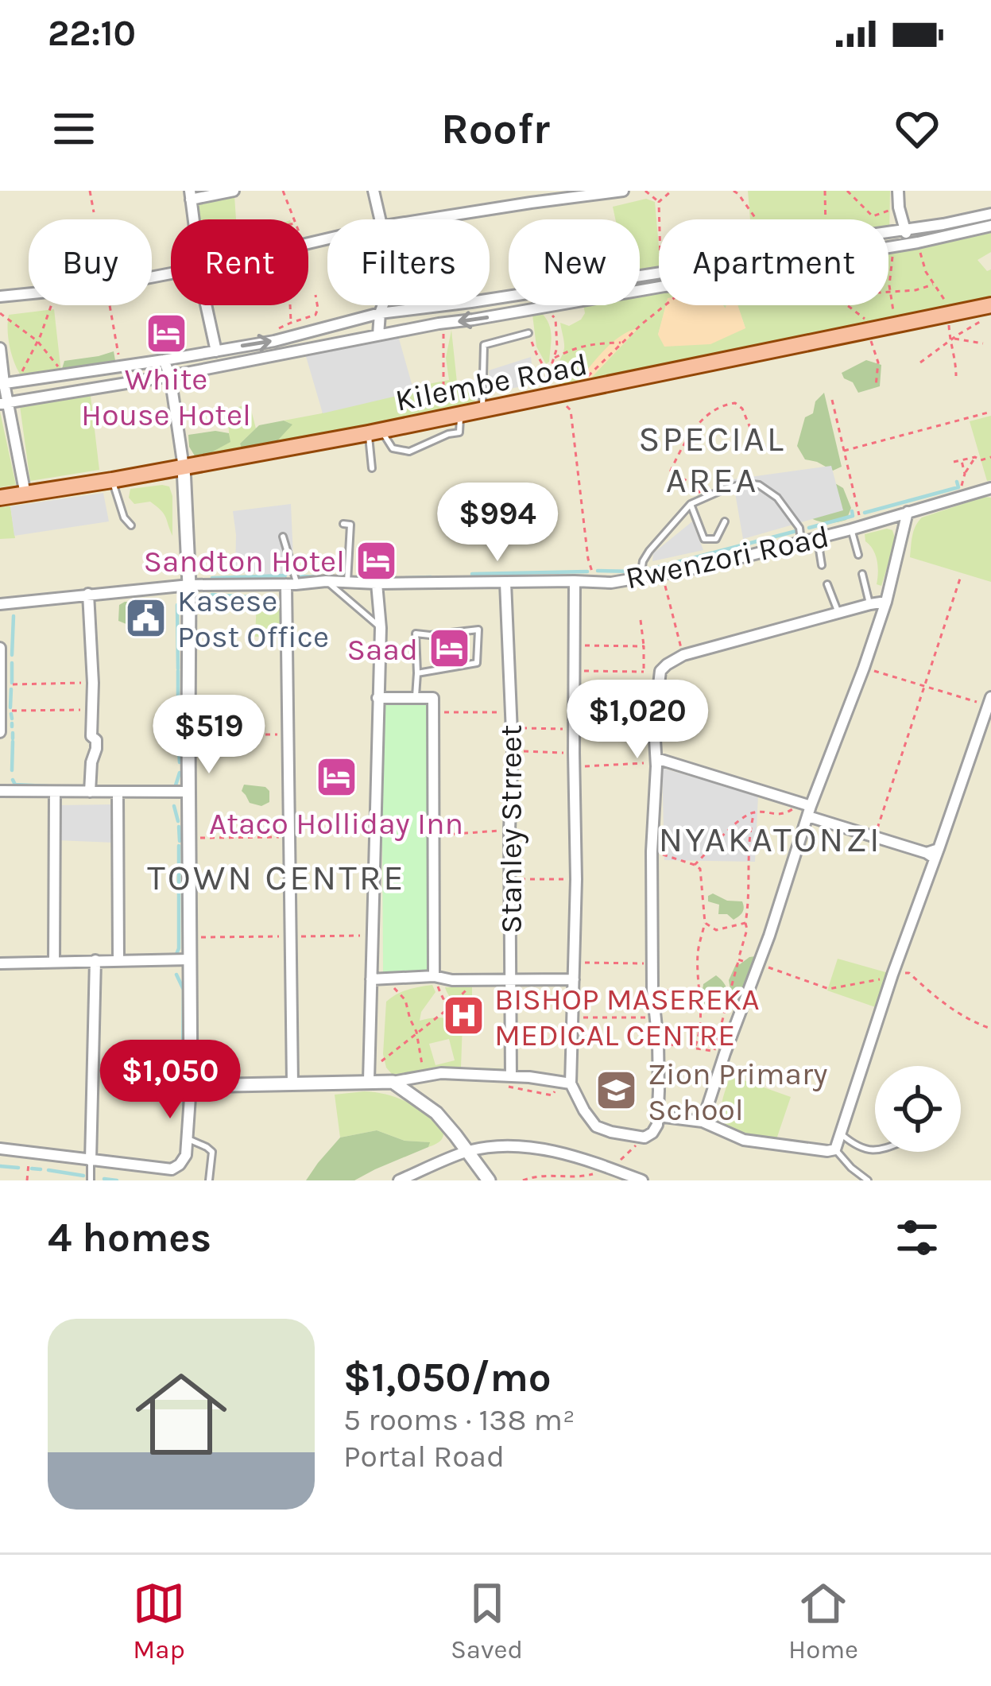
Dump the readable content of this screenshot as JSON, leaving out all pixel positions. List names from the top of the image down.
{
  "streets": {
    "main road": ["Kilembe Road"],
    "street": ["Rwenzori Road", "Stanley Strreet"]
  },
  "crossings": [
    ["Rwenzori Road", "Stanley Strreet"]
  ],
  "districts": ["SPECIAL AREA", "NYAKATONZI", "TOWN CENTRE"],
  "places": {
    "hotel": [
      "White House Hotel",
      "Sandton Hotel",
      "Saad",
      "Ataco Holliday Inn"
    ],
    "public building": ["Kasese Post Office"],
    "hospital": ["BISHOP MASEREKA MEDICAL CENTRE"],
    "school or university": ["Zion Primary School"]
  },
  "page": {
    "status": "22:10",
    "header": "Roofr",
    "chip": [
      "Buy",
      "Rent",
      "Filters",
      "New",
      "Apartment"
    ],
    "price": [
      "$994",
      "$1,020",
      "$519",
      "$1,050"
    ],
    "heading": "4 homes",
    "list": [
      {
        "name": "$1,050/mo",
        "note": "5 rooms · 138 m² · Portal Road"
      }
    ],
    "tabs": ["Map", "Saved", "Home"]
  }
}
